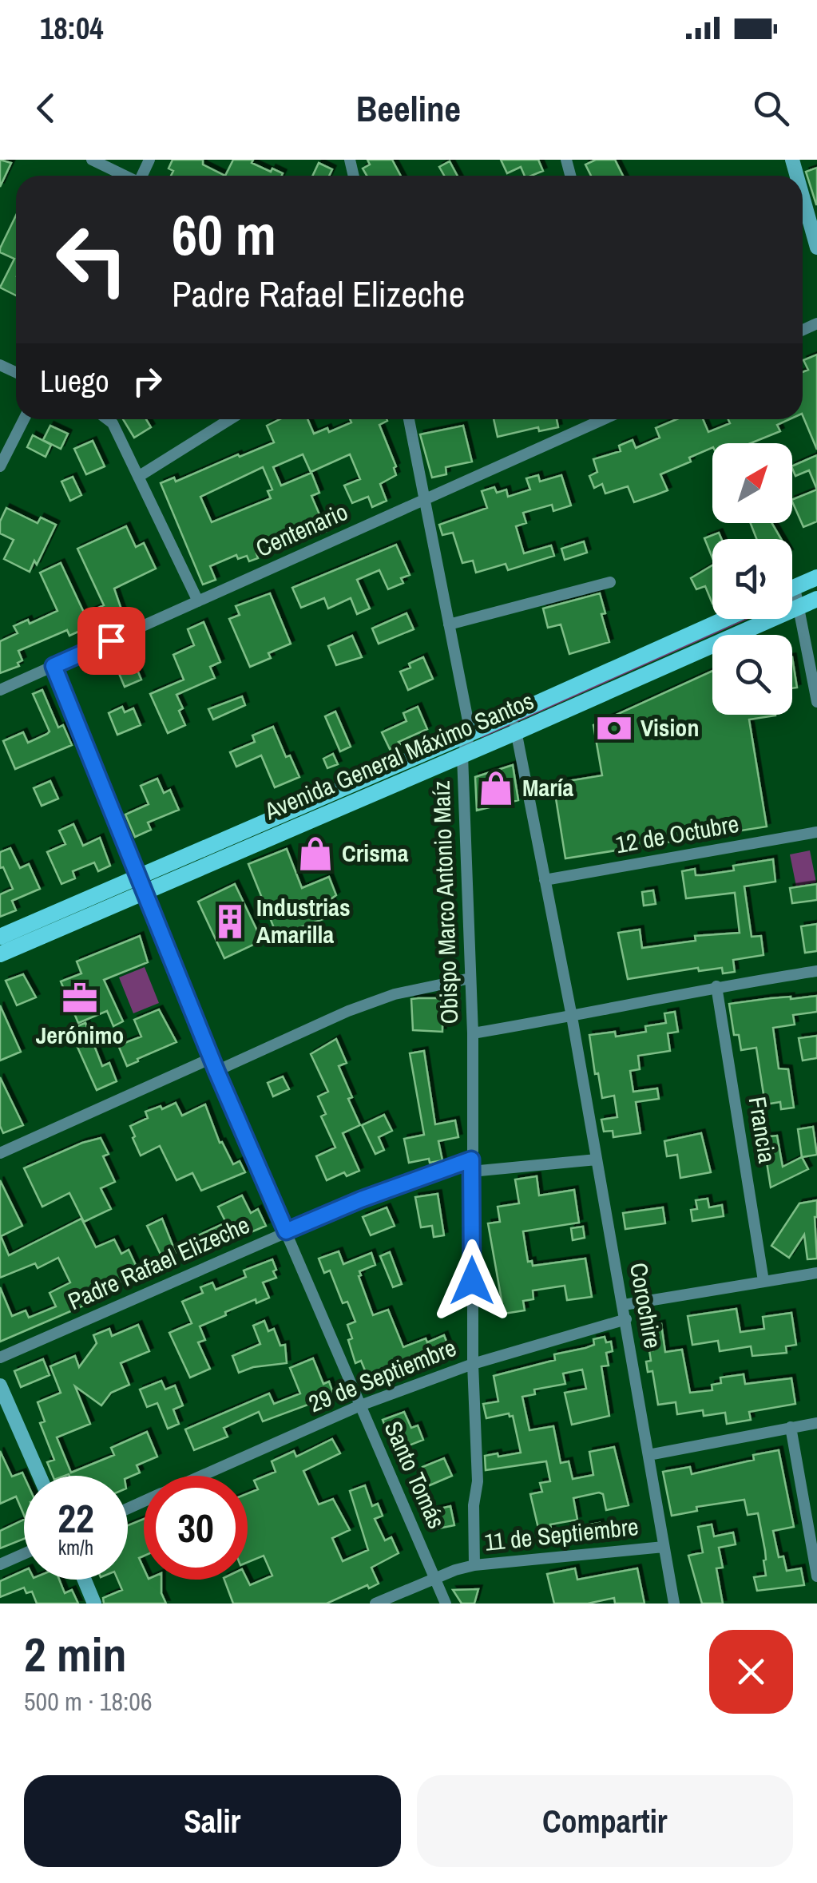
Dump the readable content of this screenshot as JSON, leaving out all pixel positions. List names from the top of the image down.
{
  "streets": {
    "main road": ["Avenida General Máximo Santos"],
    "street": [
      "Centenario",
      "12 de Octubre",
      "Obispo Marco Antonio Maíz",
      "Francia",
      "Padre Rafael Elizeche",
      "Corochire",
      "29 de Septiembre",
      "Santo Tomás",
      "11 de Septiembre"
    ]
  },
  "crossings": [
    ["Centenario", "Obispo Marco Antonio Maíz"],
    ["Centenario", "Santo Tomás"],
    ["Avenida General Máximo Santos", "Obispo Marco Antonio Maíz"],
    ["Avenida General Máximo Santos", "Corochire"],
    ["Avenida General Máximo Santos", "Santo Tomás"],
    ["12 de Octubre", "Corochire"],
    ["Obispo Marco Antonio Maíz", "Padre Rafael Elizeche"],
    ["Obispo Marco Antonio Maíz", "29 de Septiembre"],
    ["Obispo Marco Antonio Maíz", "11 de Septiembre"],
    ["Padre Rafael Elizeche", "Corochire"],
    ["Padre Rafael Elizeche", "Santo Tomás"],
    ["Corochire", "29 de Septiembre"],
    ["Corochire", "11 de Septiembre"],
    ["29 de Septiembre", "Santo Tomás"],
    ["Santo Tomás", "11 de Septiembre"]
  ],
  "places": {
    "bank": ["Vision"],
    "shop": ["María", "Crisma"],
    "building": ["Industrias Amarilla"],
    "office": ["Jerónimo"]
  },
  "north": "top right",
  "page": {
    "status": "18:04",
    "header": "Beeline",
    "turn": ["60 m", "Padre Rafael Elizeche"],
    "then": "Luego",
    "speed": "22 km/h",
    "limit": "30",
    "heading": ["2 min", "500 m · 18:06"],
    "buttons": ["Salir", "Compartir"]
  }
}
